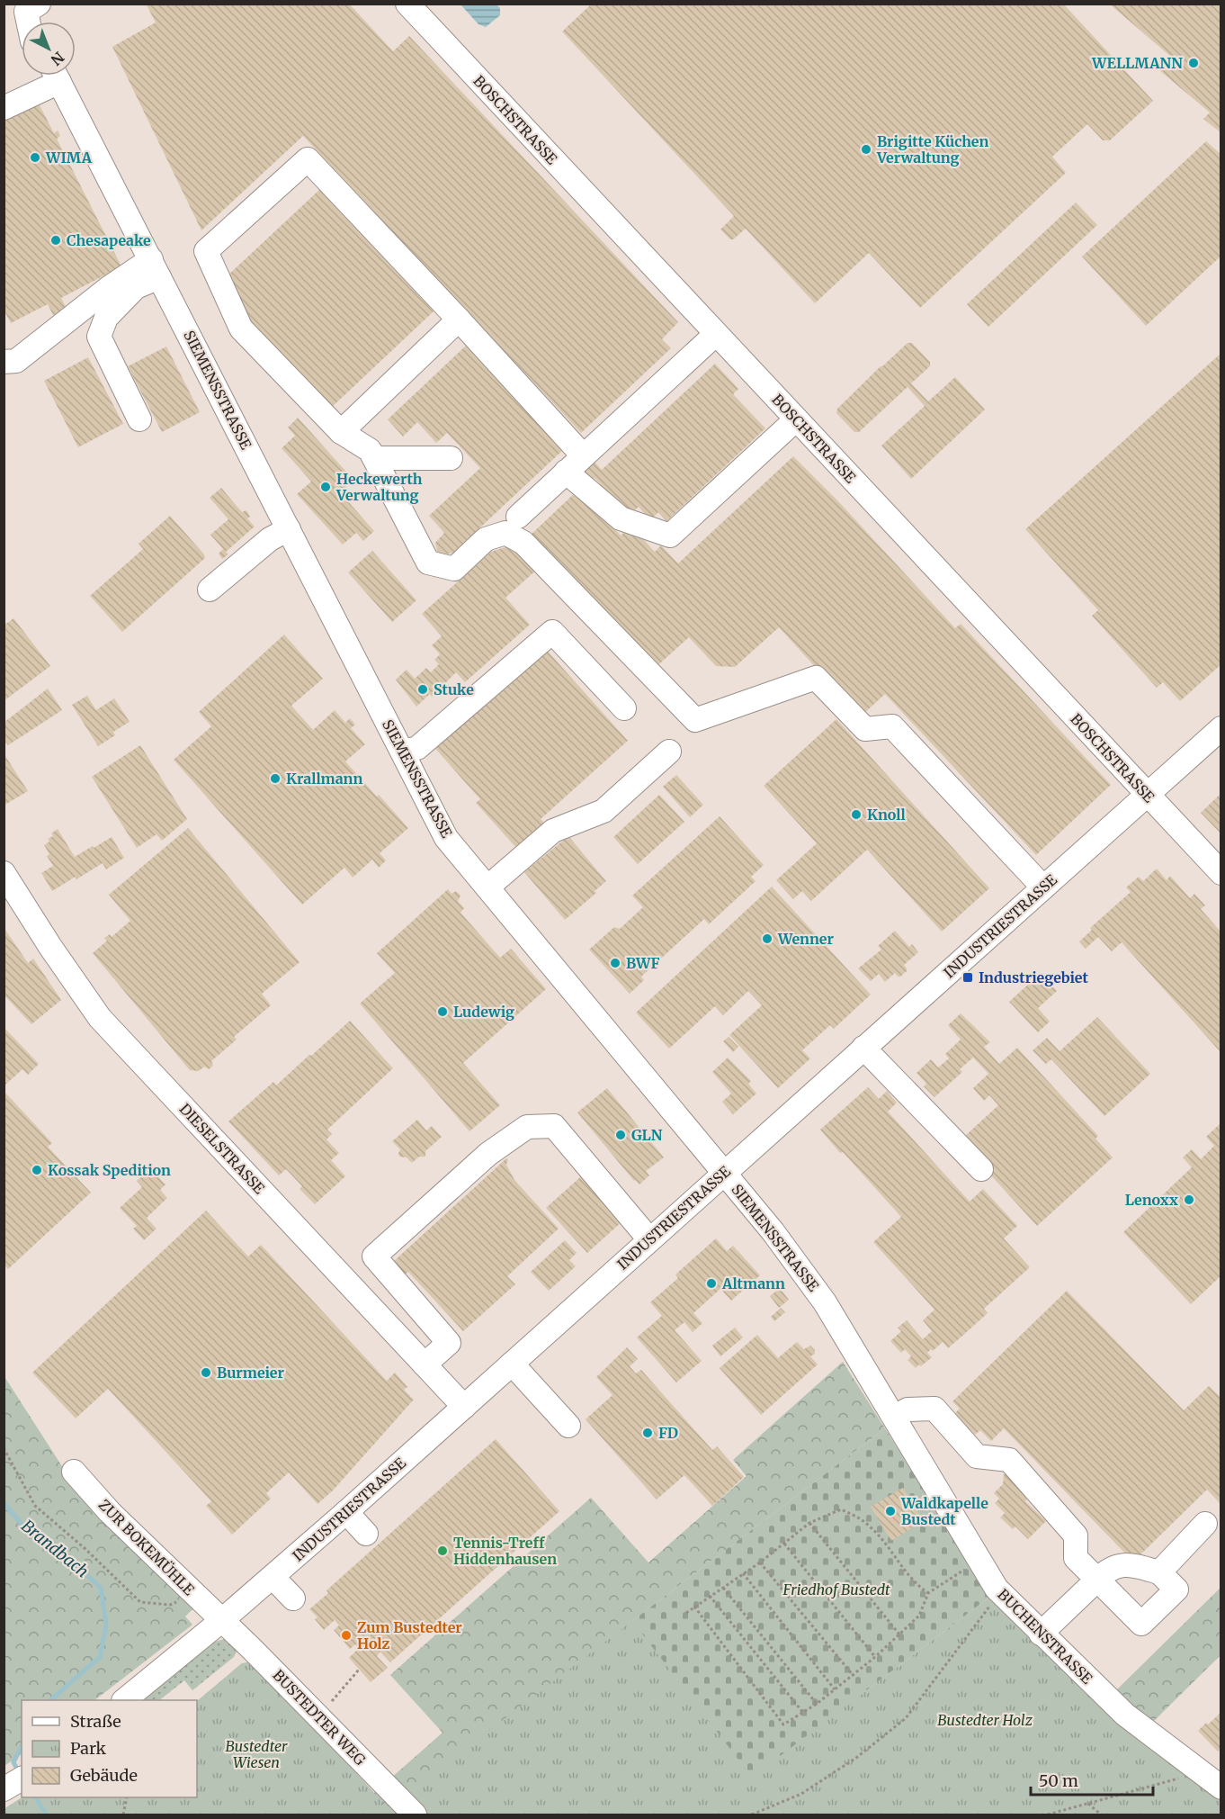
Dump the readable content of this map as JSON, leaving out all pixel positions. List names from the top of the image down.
{
  "streets": {
    "street": [
      "BOSCHSTRASSE",
      "SIEMENSSTRASSE",
      "INDUSTRIESTRASSE",
      "DIESELSTRASSE",
      "ZUR BOKEMÜHLE",
      "BUCHENSTRASSE",
      "BUSTEDTER WEG"
    ]
  },
  "crossings": [
    ["BOSCHSTRASSE", "INDUSTRIESTRASSE"],
    ["SIEMENSSTRASSE", "INDUSTRIESTRASSE"],
    ["SIEMENSSTRASSE", "BUCHENSTRASSE"],
    ["INDUSTRIESTRASSE", "DIESELSTRASSE"],
    ["INDUSTRIESTRASSE", "ZUR BOKEMÜHLE"],
    ["INDUSTRIESTRASSE", "BUSTEDTER WEG"],
    ["ZUR BOKEMÜHLE", "BUSTEDTER WEG"]
  ],
  "water": ["Brandbach"],
  "parks": ["Friedhof Bustedt", "Bustedter Holz", "Bustedter Wiesen"],
  "places": {
    "other": [
      "WELLMANN",
      "Brigitte Küchen Verwaltung",
      "WIMA",
      "Chesapeake",
      "Heckewerth Verwaltung",
      "Stuke",
      "Krallmann",
      "Knoll",
      "Wenner",
      "BWF",
      "Ludewig",
      "GLN",
      "Kossak Spedition",
      "Lenoxx",
      "Altmann",
      "Burmeier",
      "FD",
      "Waldkapelle Bustedt",
      "Tennis-Treff Hiddenhausen",
      "Zum Bustedter Holz"
    ],
    "transit": ["Industriegebiet"]
  },
  "legend": ["Straße", "Park", "Gebäude"],
  "scale_bar": "50 m",
  "north": "bottom right"
}
